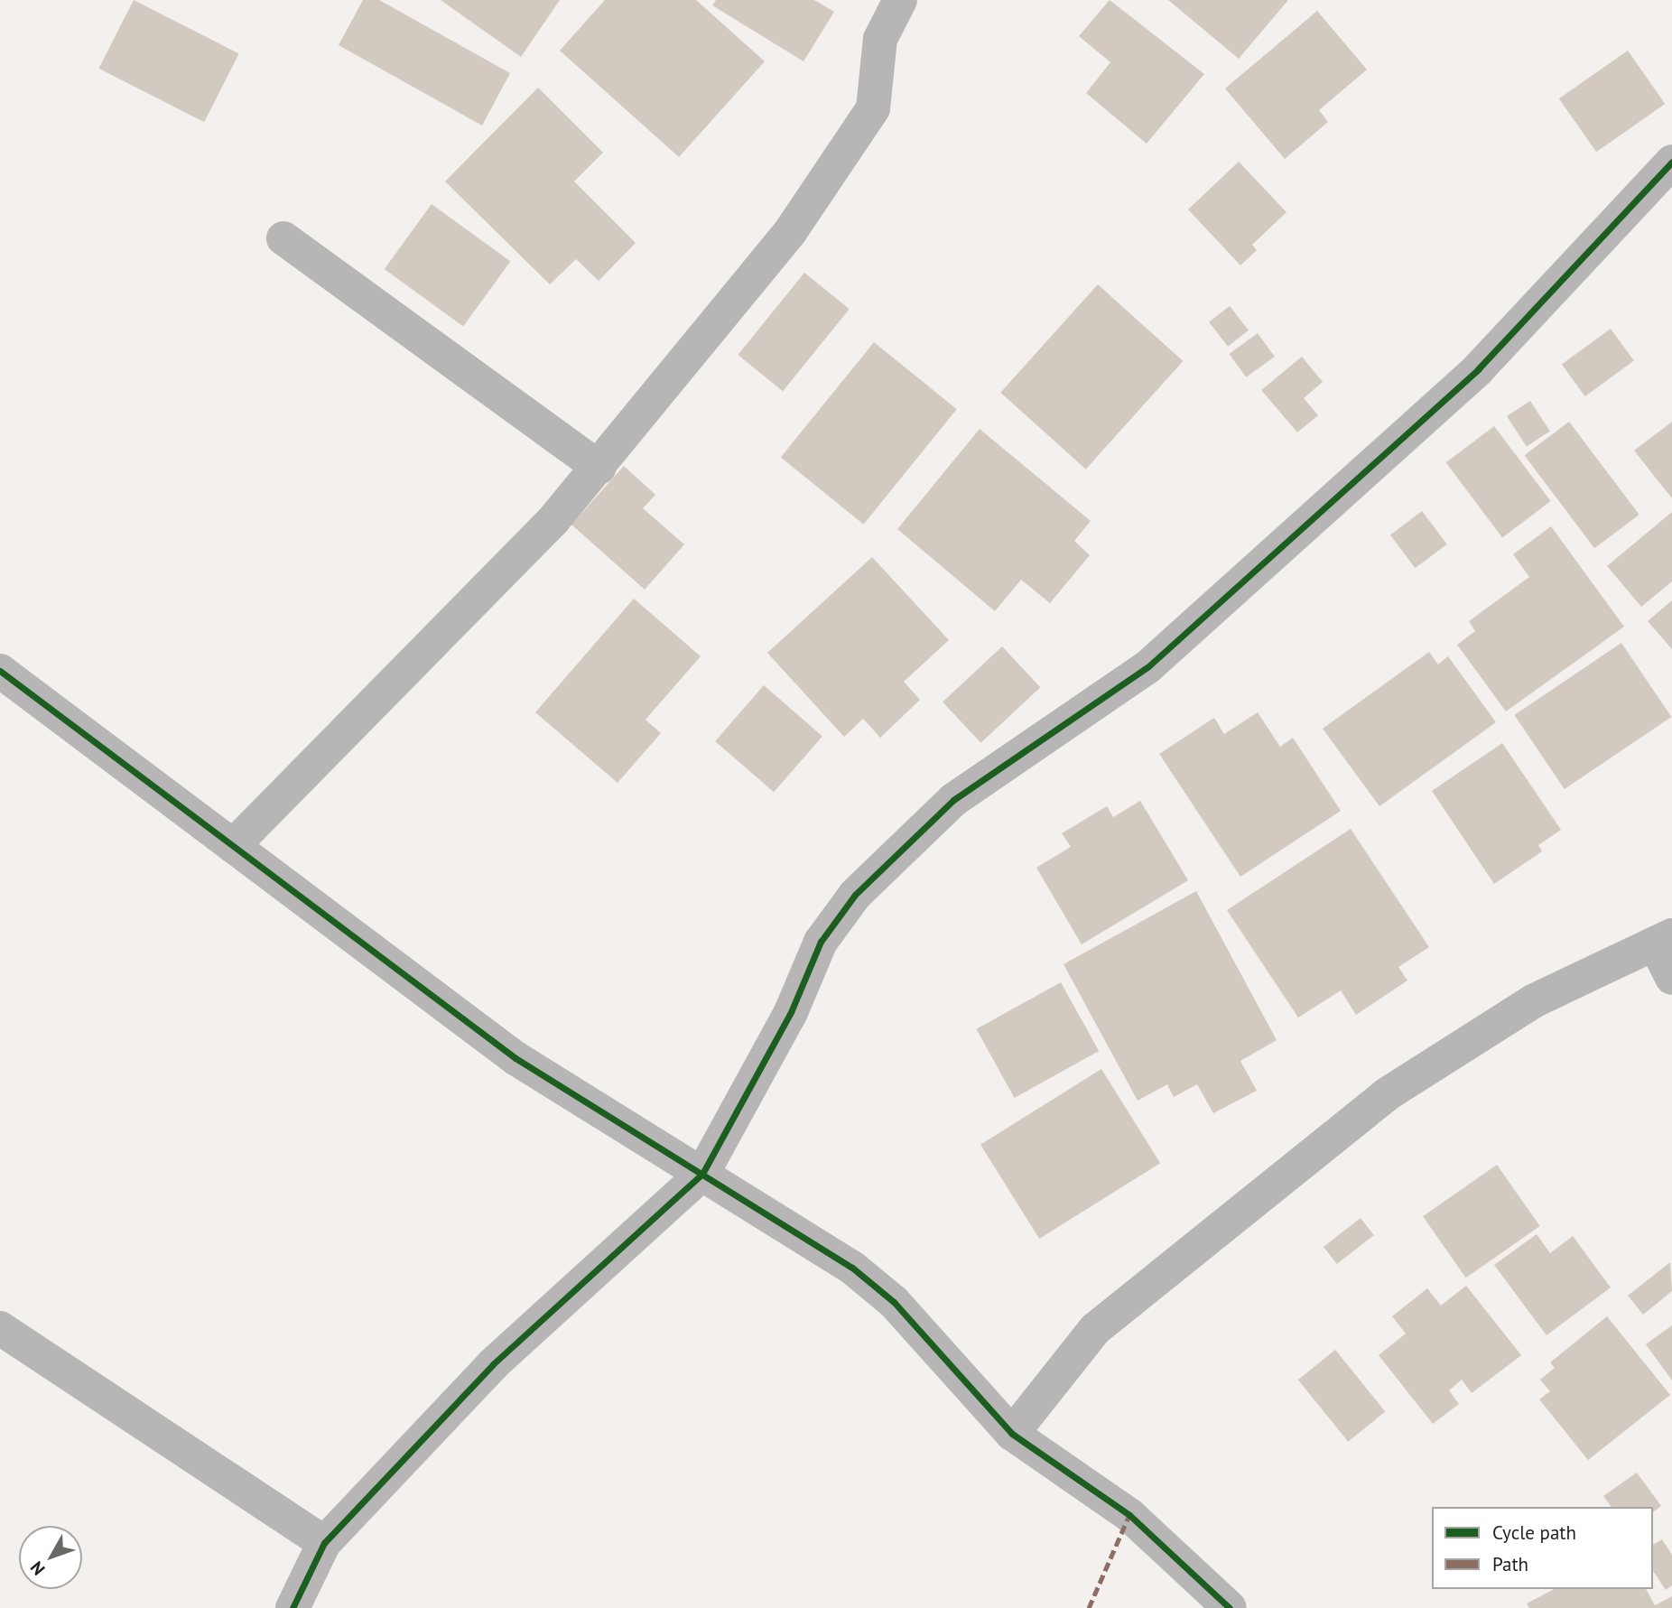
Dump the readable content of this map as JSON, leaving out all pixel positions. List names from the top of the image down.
{
  "legend": ["Cycle path", "Path"],
  "north": "bottom left"
}
